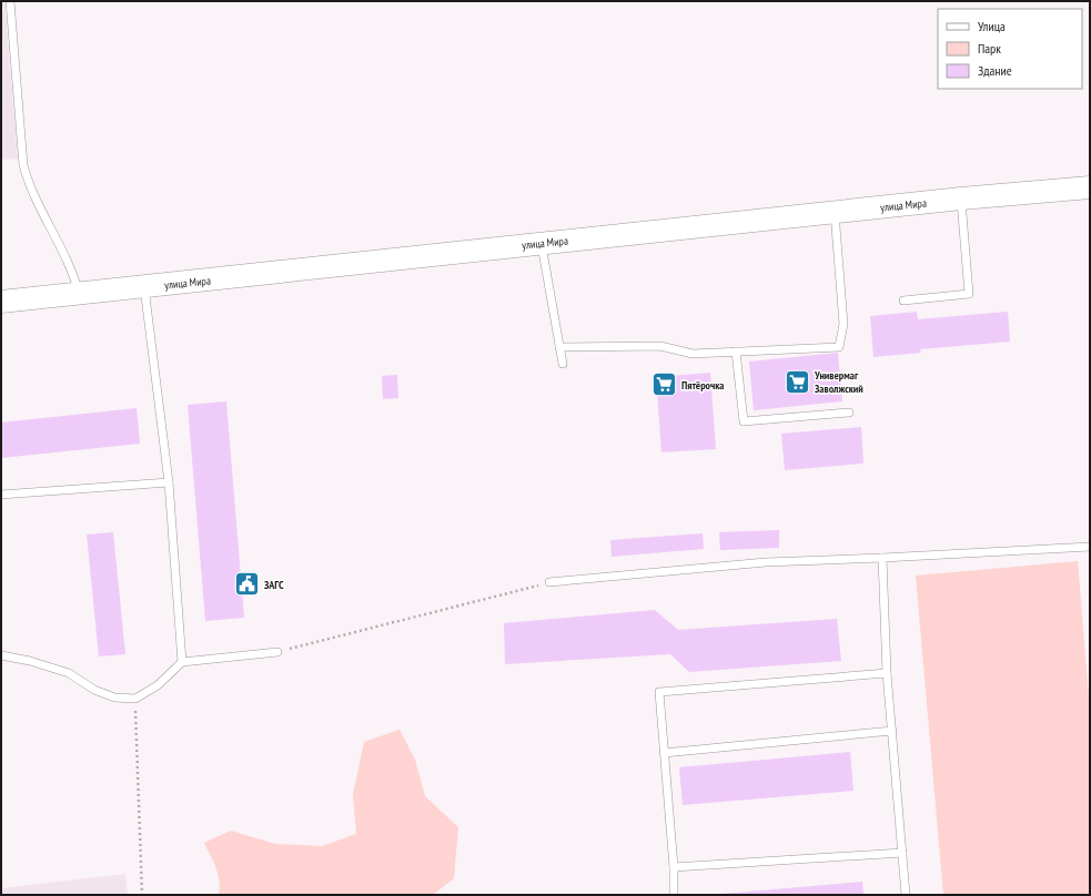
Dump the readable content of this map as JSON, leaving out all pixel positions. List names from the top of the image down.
{
  "streets": {
    "main road": ["улица Мира"]
  },
  "places": {
    "supermarket": ["Универмаг Заволжский", "Пятёрочка"],
    "public building": ["ЗАГС"]
  },
  "legend": ["Улица", "Парк", "Здание"]
}
